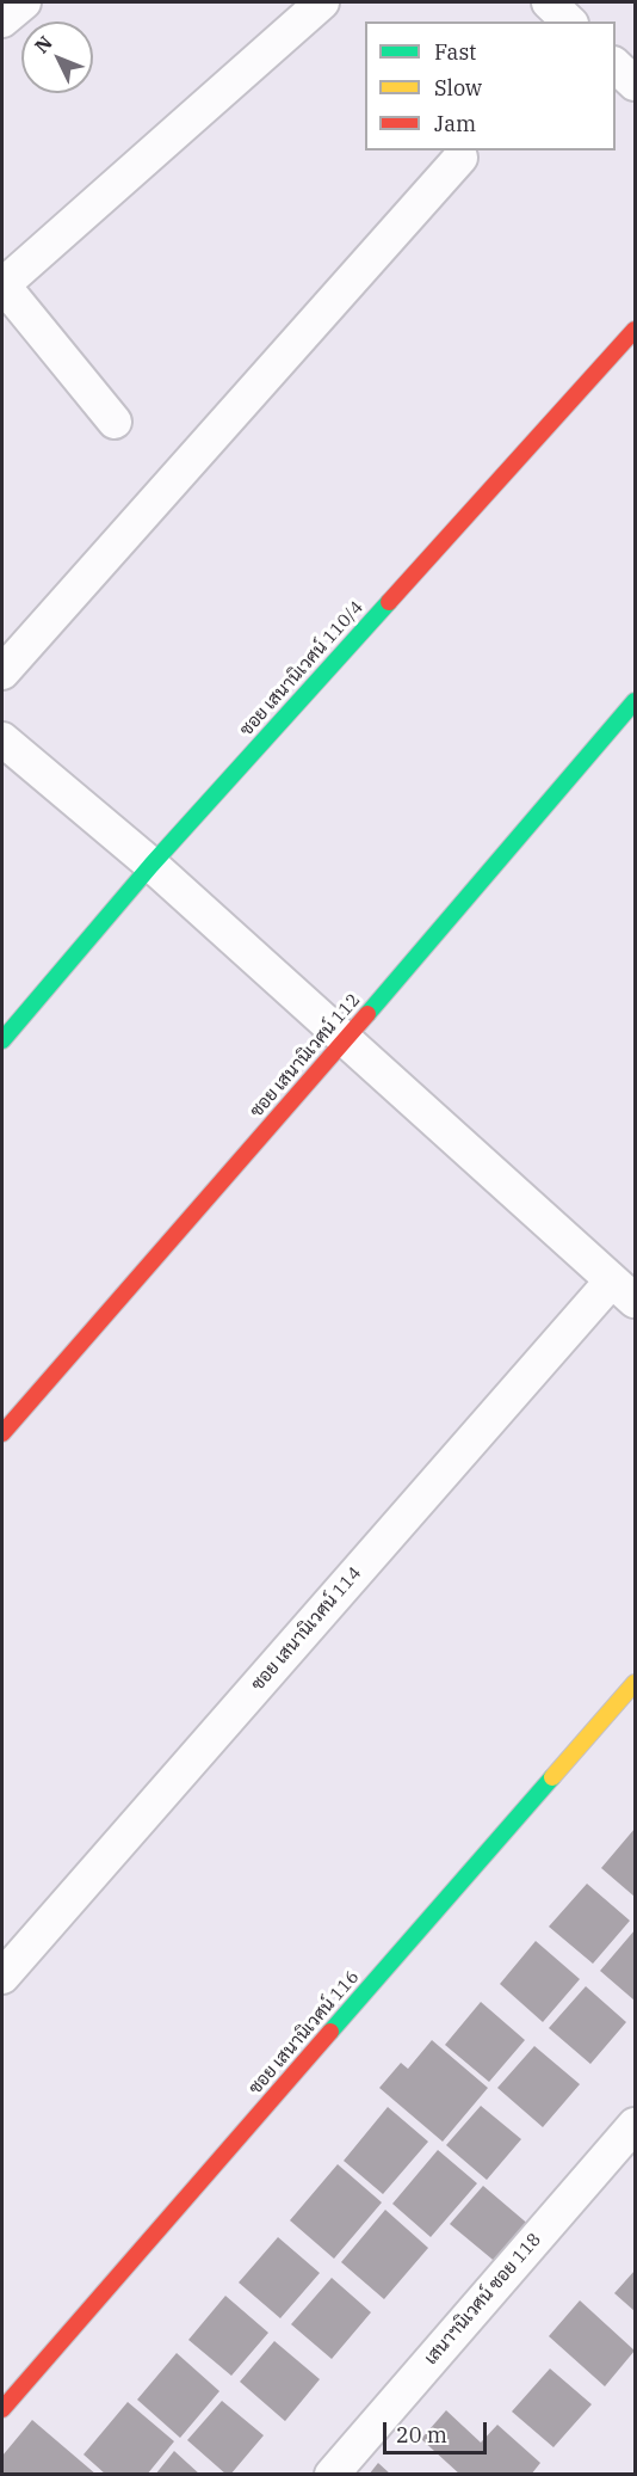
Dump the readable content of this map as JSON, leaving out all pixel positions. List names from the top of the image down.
{
  "streets": {
    "street": [
      "ซอย เสนานิเวศน์ 110/4",
      "ซอย เสนานิเวศน์ 112",
      "ซอย เสนานิเวศน์ 114",
      "ซอย เสนานิเวศน์ 116",
      "เสนาฯนิเวศน์ ซอย 118"
    ]
  },
  "legend": ["Fast", "Slow", "Jam"],
  "scale_bar": "20 m",
  "north": "top left"
}
